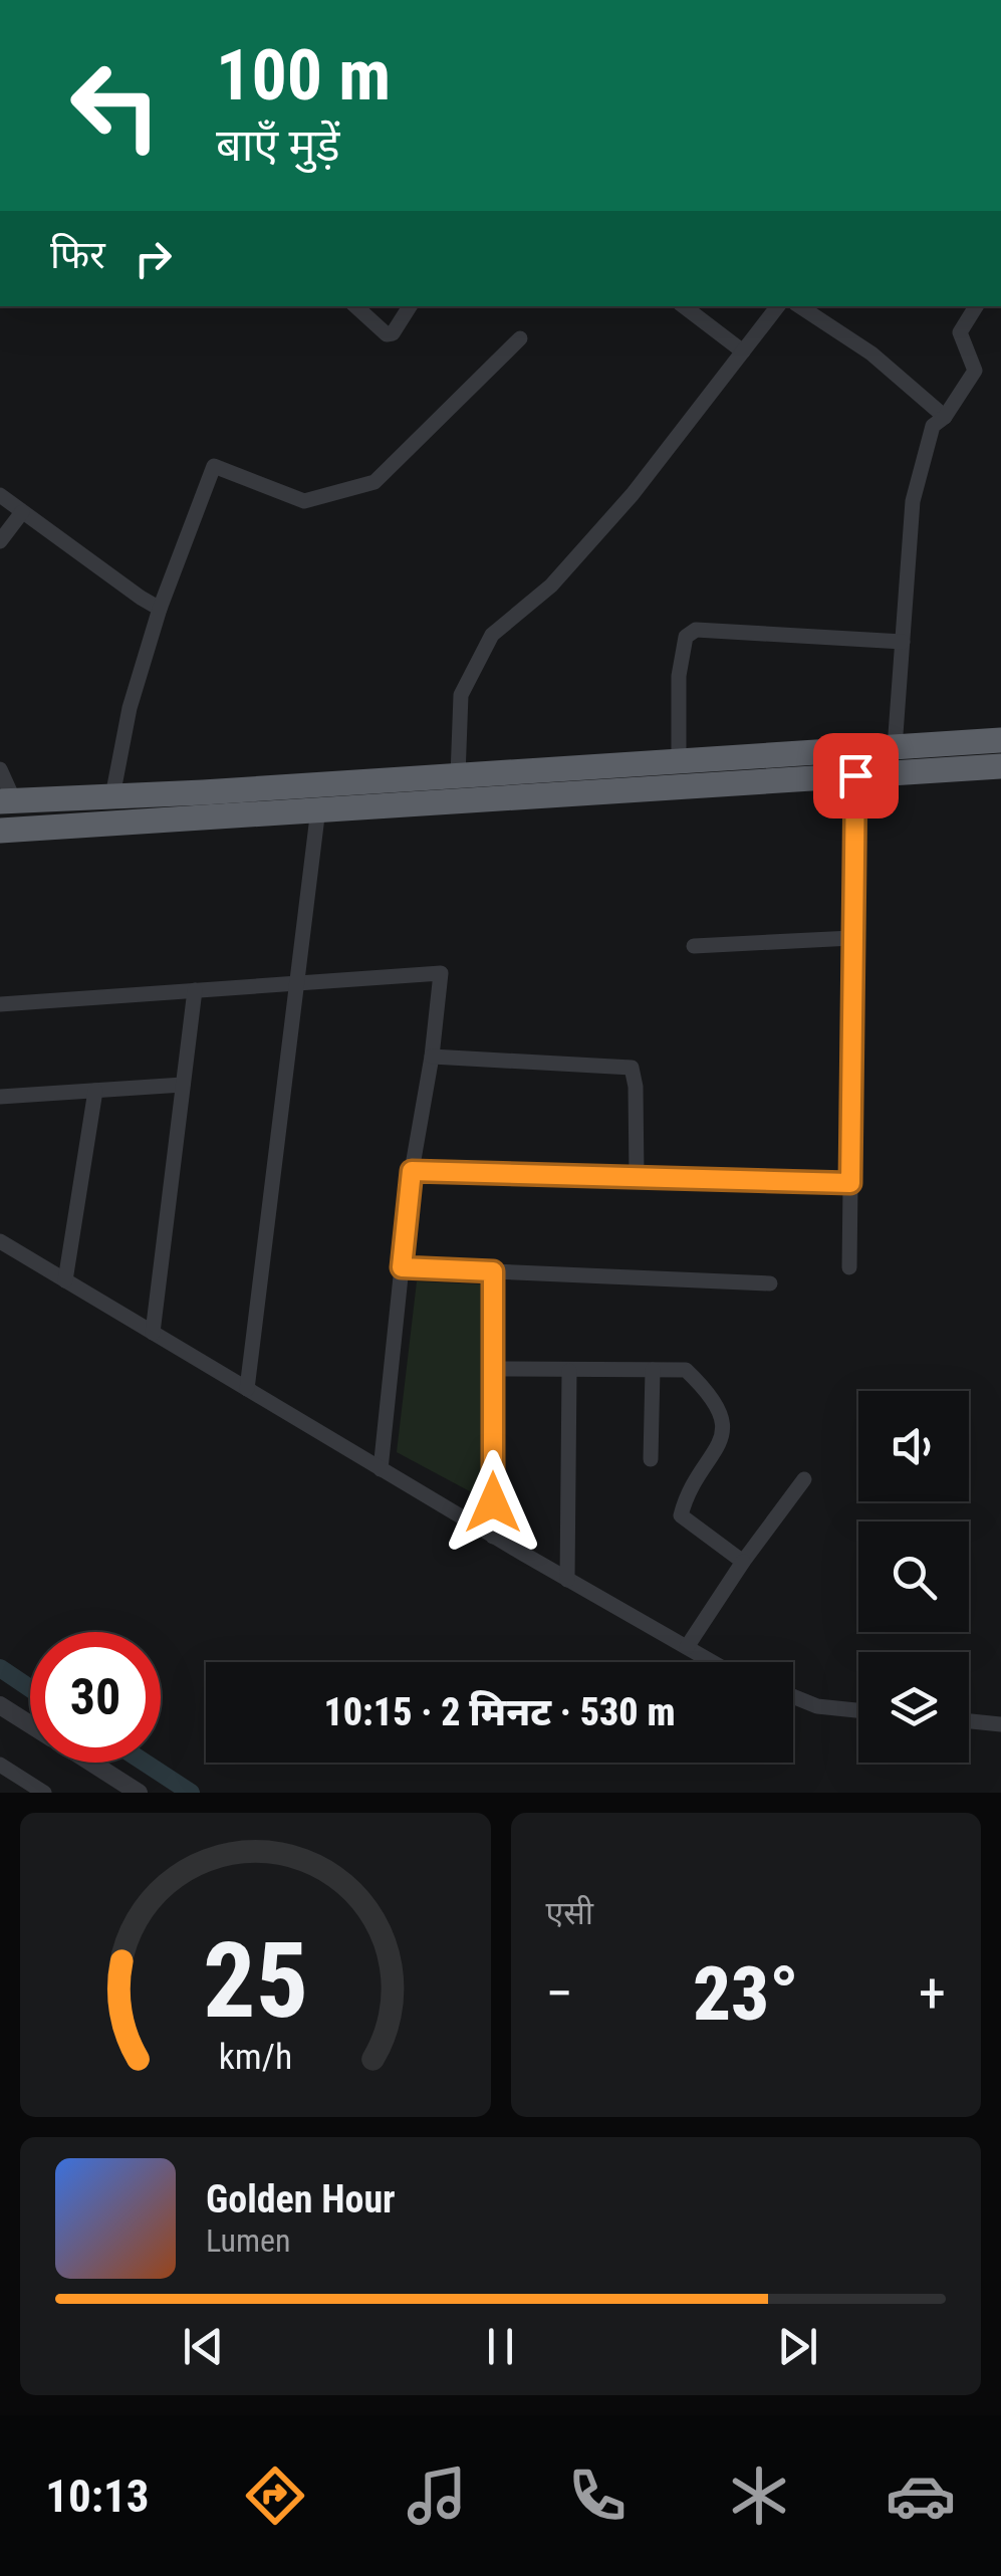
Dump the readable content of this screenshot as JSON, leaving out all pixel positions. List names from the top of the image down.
{
  "page": {
    "turn": ["100 m", "बाएँ मुड़ें"],
    "then": "फिर",
    "limit": "30",
    "trip": "10:15 · 2 मिनट · 530 m",
    "tile": "एसी",
    "heat": ["−", "23°", "+"],
    "song": ["Golden Hour", "Lumen"],
    "tabs": "10:13",
    "gauge": ["25", "km/h"]
  }
}
